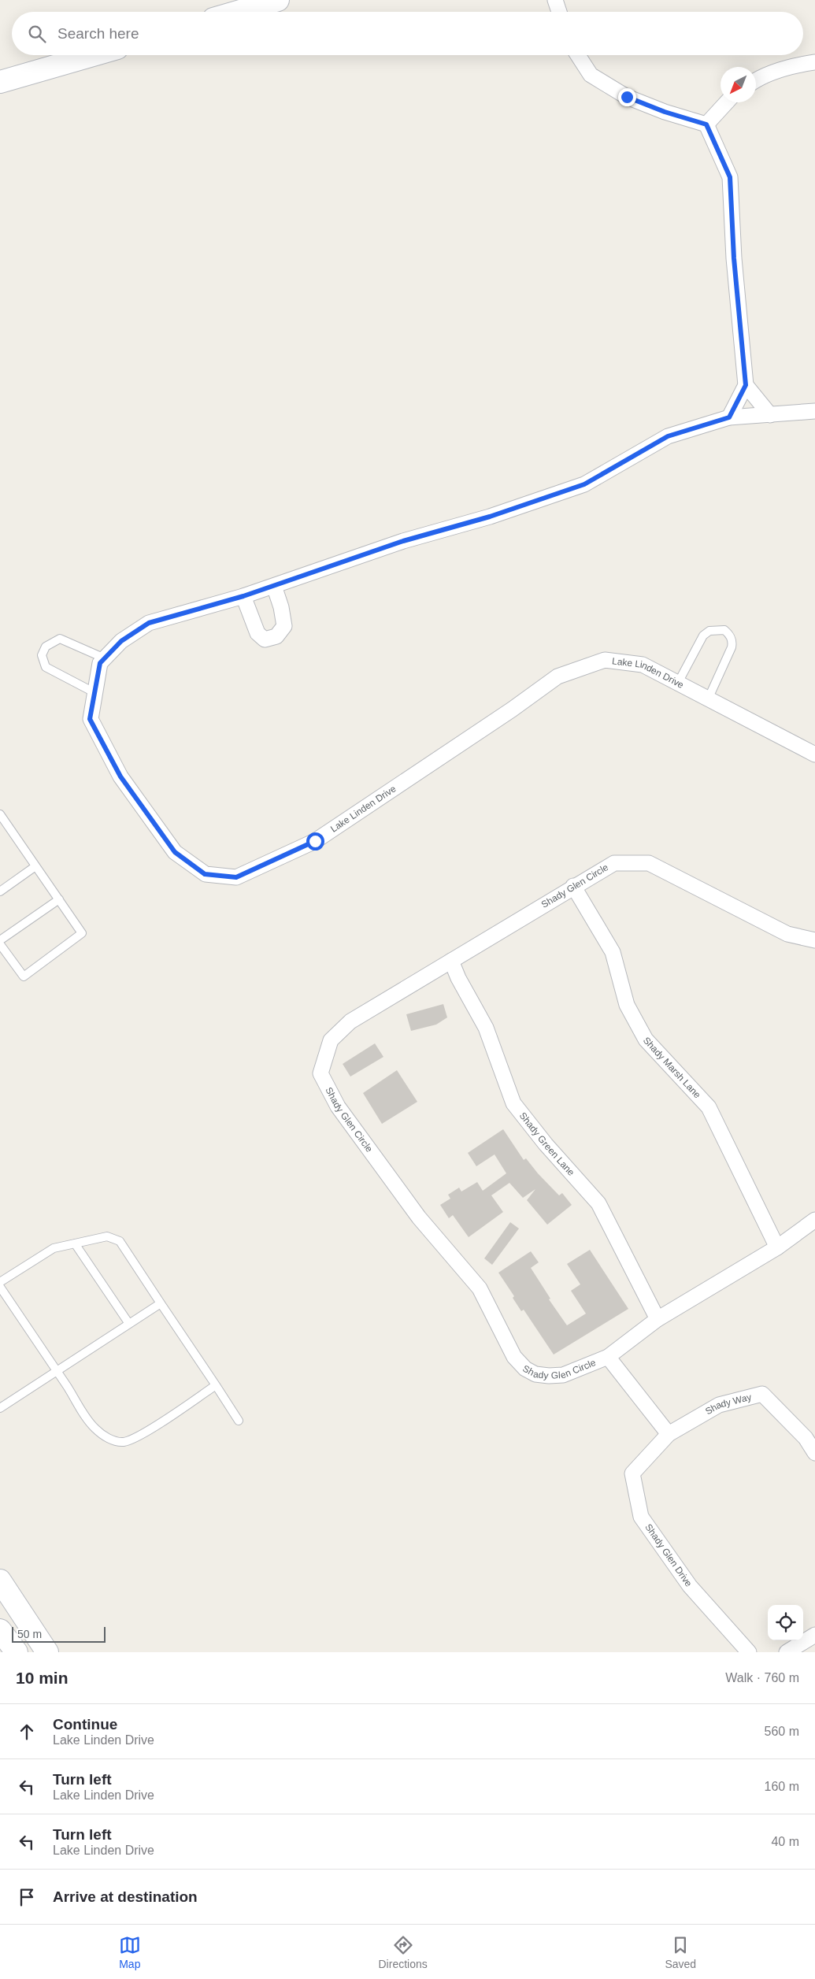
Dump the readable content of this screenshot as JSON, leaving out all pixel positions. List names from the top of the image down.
{
  "streets": {
    "street": [
      "Lake Linden Drive",
      "Shady Glen Circle",
      "Shady Marsh Lane",
      "Shady Green Lane",
      "Shady Way",
      "Shady Glen Drive"
    ]
  },
  "crossings": [
    ["Shady Glen Circle", "Shady Marsh Lane"],
    ["Shady Glen Circle", "Shady Green Lane"],
    ["Shady Way", "Shady Glen Drive"]
  ],
  "scale_bar": "50 m",
  "north": "bottom left",
  "page": {
    "search": "Search here",
    "scale": "50 m",
    "heading": ["10 min", "Walk · 760 m"],
    "list": [
      ["Continue", "Lake Linden Drive", "560 m"],
      ["Turn left", "Lake Linden Drive", "160 m"],
      ["Turn left", "Lake Linden Drive", "40 m"],
      "Arrive at destination"
    ],
    "nav": ["Map", "Directions", "Saved"]
  }
}
